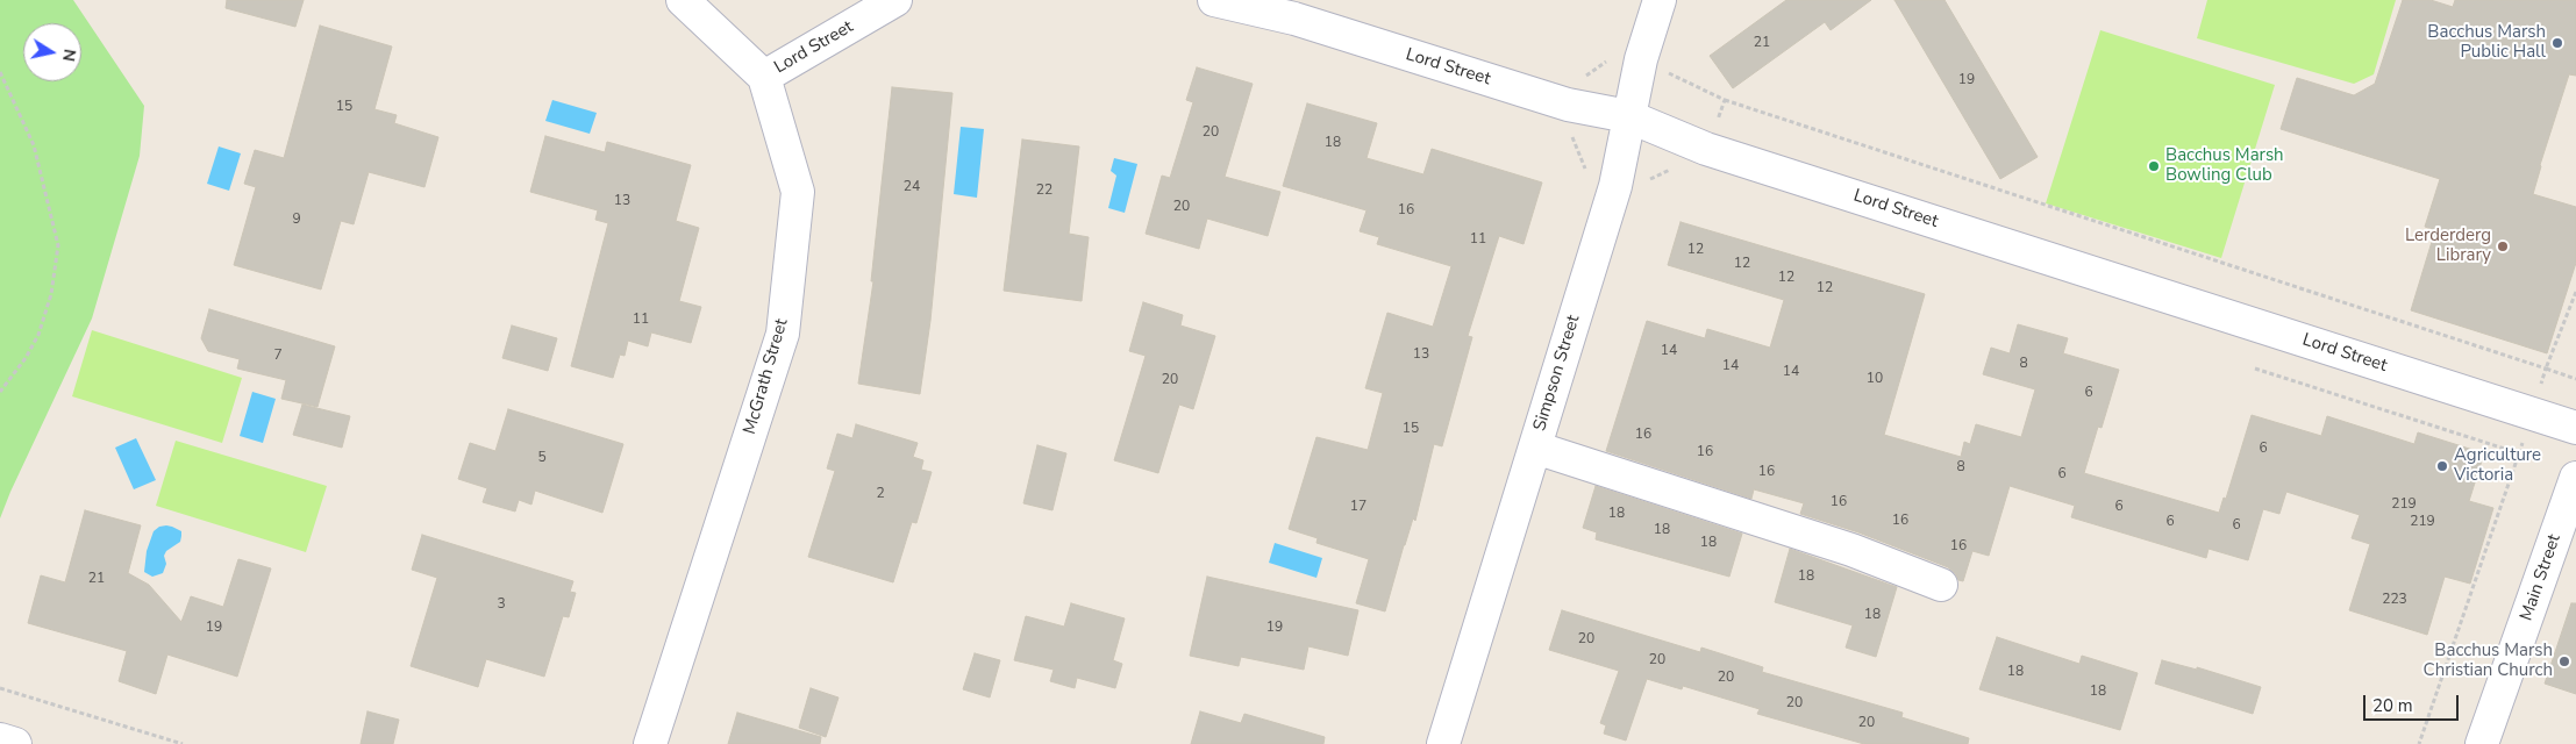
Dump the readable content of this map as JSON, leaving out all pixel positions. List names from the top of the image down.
{
  "streets": {
    "street": [
      "Lord Street",
      "Simpson Street",
      "McGrath Street",
      "Main Street"
    ]
  },
  "crossings": [
    ["Lord Street", "Simpson Street"],
    ["Lord Street", "McGrath Street"]
  ],
  "places": [
    "Bacchus Marsh Public Hall",
    "Bacchus Marsh Bowling Club",
    "Lerderderg Library",
    "Agriculture Victoria",
    "Bacchus Marsh Christian Church"
  ],
  "house_numbers": [
    "21",
    "19",
    "15",
    "20",
    "18",
    "24",
    "22",
    "13",
    "20",
    "16",
    "9",
    "11",
    "12",
    "12",
    "12",
    "12",
    "11",
    "14",
    "13",
    "7",
    "8",
    "14",
    "14",
    "10",
    "20",
    "6",
    "15",
    "16",
    "6",
    "16",
    "5",
    "8",
    "16",
    "6",
    "2",
    "16",
    "219",
    "17",
    "6",
    "18",
    "16",
    "6",
    "219",
    "6",
    "18",
    "18",
    "16",
    "18",
    "21",
    "223",
    "3",
    "18",
    "19",
    "19",
    "20",
    "20",
    "18",
    "20",
    "18",
    "20",
    "20"
  ],
  "scale_bar": "20 m",
  "north": "right"
}
